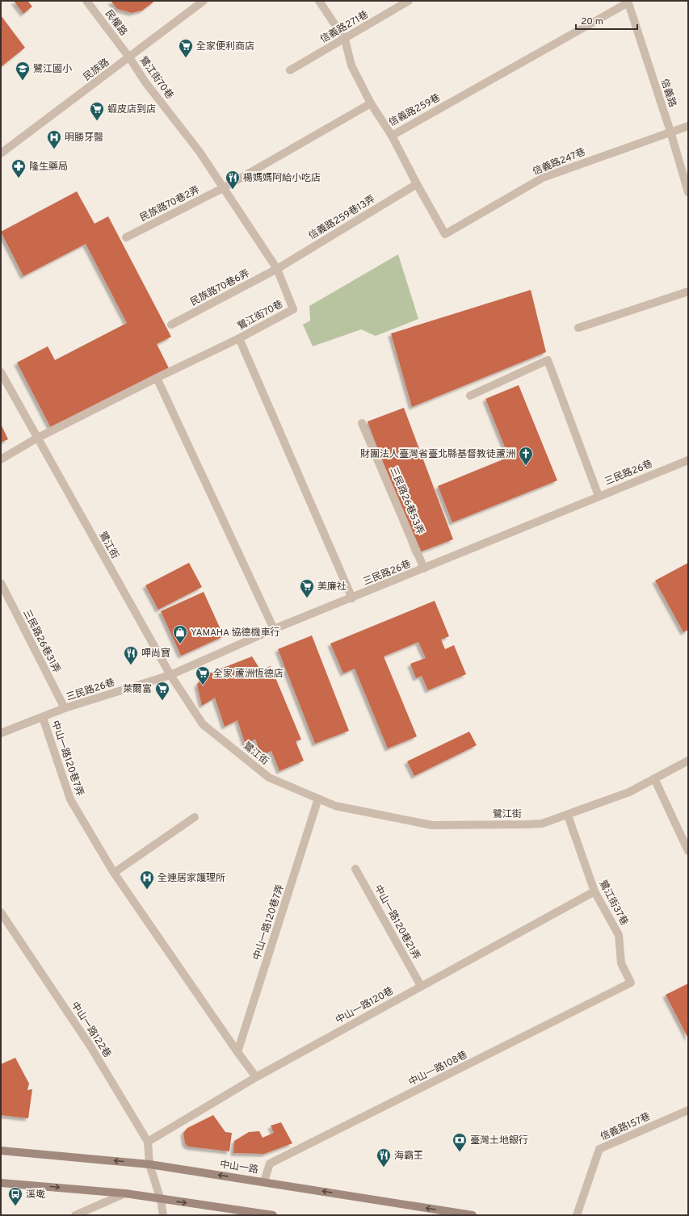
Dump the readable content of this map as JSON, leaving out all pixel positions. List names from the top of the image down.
{
  "streets": {
    "main road": ["中山一路"],
    "street": [
      "民權路",
      "信義路271巷",
      "民族路",
      "鷺江街70巷",
      "信義路",
      "信義路259巷",
      "信義路247巷",
      "民族路70巷2弄",
      "信義路259巷13弄",
      "民族路70巷6弄",
      "三民路26巷",
      "三民路26巷53弄",
      "鷺江街",
      "三民路26巷31弄",
      "中山一路120巷7弄",
      "鷺江街37巷",
      "中山一路120巷21弄",
      "中山一路120巷",
      "中山一路122巷",
      "中山一路108巷",
      "信義路157巷"
    ]
  },
  "crossings": [
    ["民權路", "民族路"],
    ["民權路", "鷺江街70巷"],
    ["信義路271巷", "信義路259巷"],
    ["民族路", "鷺江街70巷"],
    ["鷺江街70巷", "民族路70巷2弄"],
    ["鷺江街70巷", "信義路259巷13弄"],
    ["鷺江街70巷", "民族路70巷6弄"],
    ["鷺江街70巷", "鷺江街"],
    ["信義路", "信義路259巷"],
    ["信義路", "信義路247巷"],
    ["信義路247巷", "信義路259巷13弄"],
    ["信義路259巷13弄", "民族路70巷6弄"],
    ["三民路26巷", "三民路26巷53弄"],
    ["三民路26巷", "鷺江街"],
    ["三民路26巷", "三民路26巷31弄"],
    ["三民路26巷", "中山一路120巷7弄"],
    ["鷺江街", "中山一路120巷7弄"],
    ["鷺江街", "鷺江街37巷"],
    ["中山一路120巷7弄", "中山一路120巷"],
    ["鷺江街37巷", "中山一路120巷"],
    ["鷺江街37巷", "中山一路108巷"],
    ["中山一路120巷21弄", "中山一路120巷"],
    ["中山一路120巷", "中山一路122巷"],
    ["中山一路122巷", "中山一路"],
    ["中山一路108巷", "中山一路"]
  ],
  "places": {
    "supermarket": [
      "全家便利商店",
      "蝦皮店到店",
      "美廉社",
      "全家 蘆洲恆德店",
      "萊爾富"
    ],
    "school or university": ["鷺江國小"],
    "hospital": ["明勝牙醫", "全連居家護理所"],
    "pharmacy": ["隆生藥局"],
    "restaurant": ["楊媽媽阿給小吃店", "呷尚寶", "海霸王"],
    "church": ["財團法人臺灣省臺北縣基督教徒蘆洲"],
    "shop": ["YAMAHA 協德機車行"],
    "bank": ["臺灣土地銀行"],
    "bus stop": ["溪墘"]
  },
  "scale_bar": "20 m"
}
